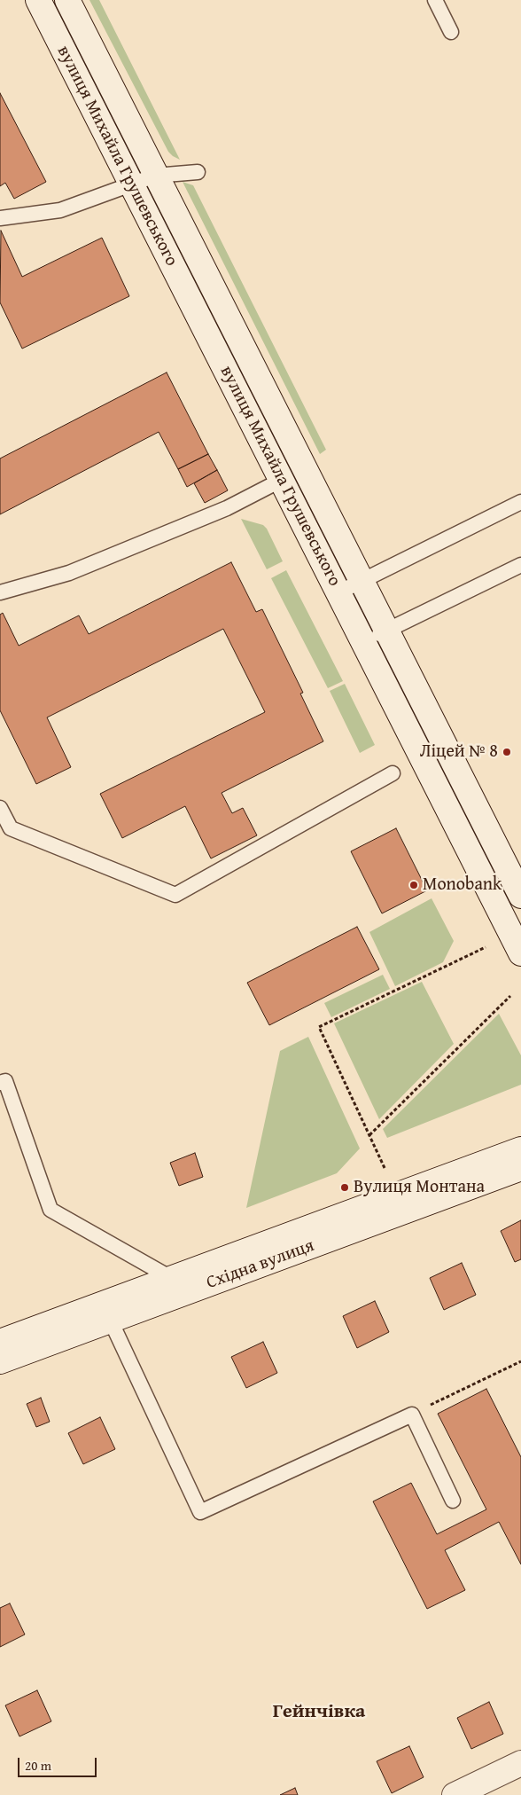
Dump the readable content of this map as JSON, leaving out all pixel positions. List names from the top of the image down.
{
  "streets": {
    "main road": ["вулиця Михайла Грушевського", "Східна вулиця"]
  },
  "districts": ["Гейнчівка"],
  "places": ["Ліцей № 8", "Monobank", "Вулиця Монтана"],
  "scale_bar": "20 m"
}
